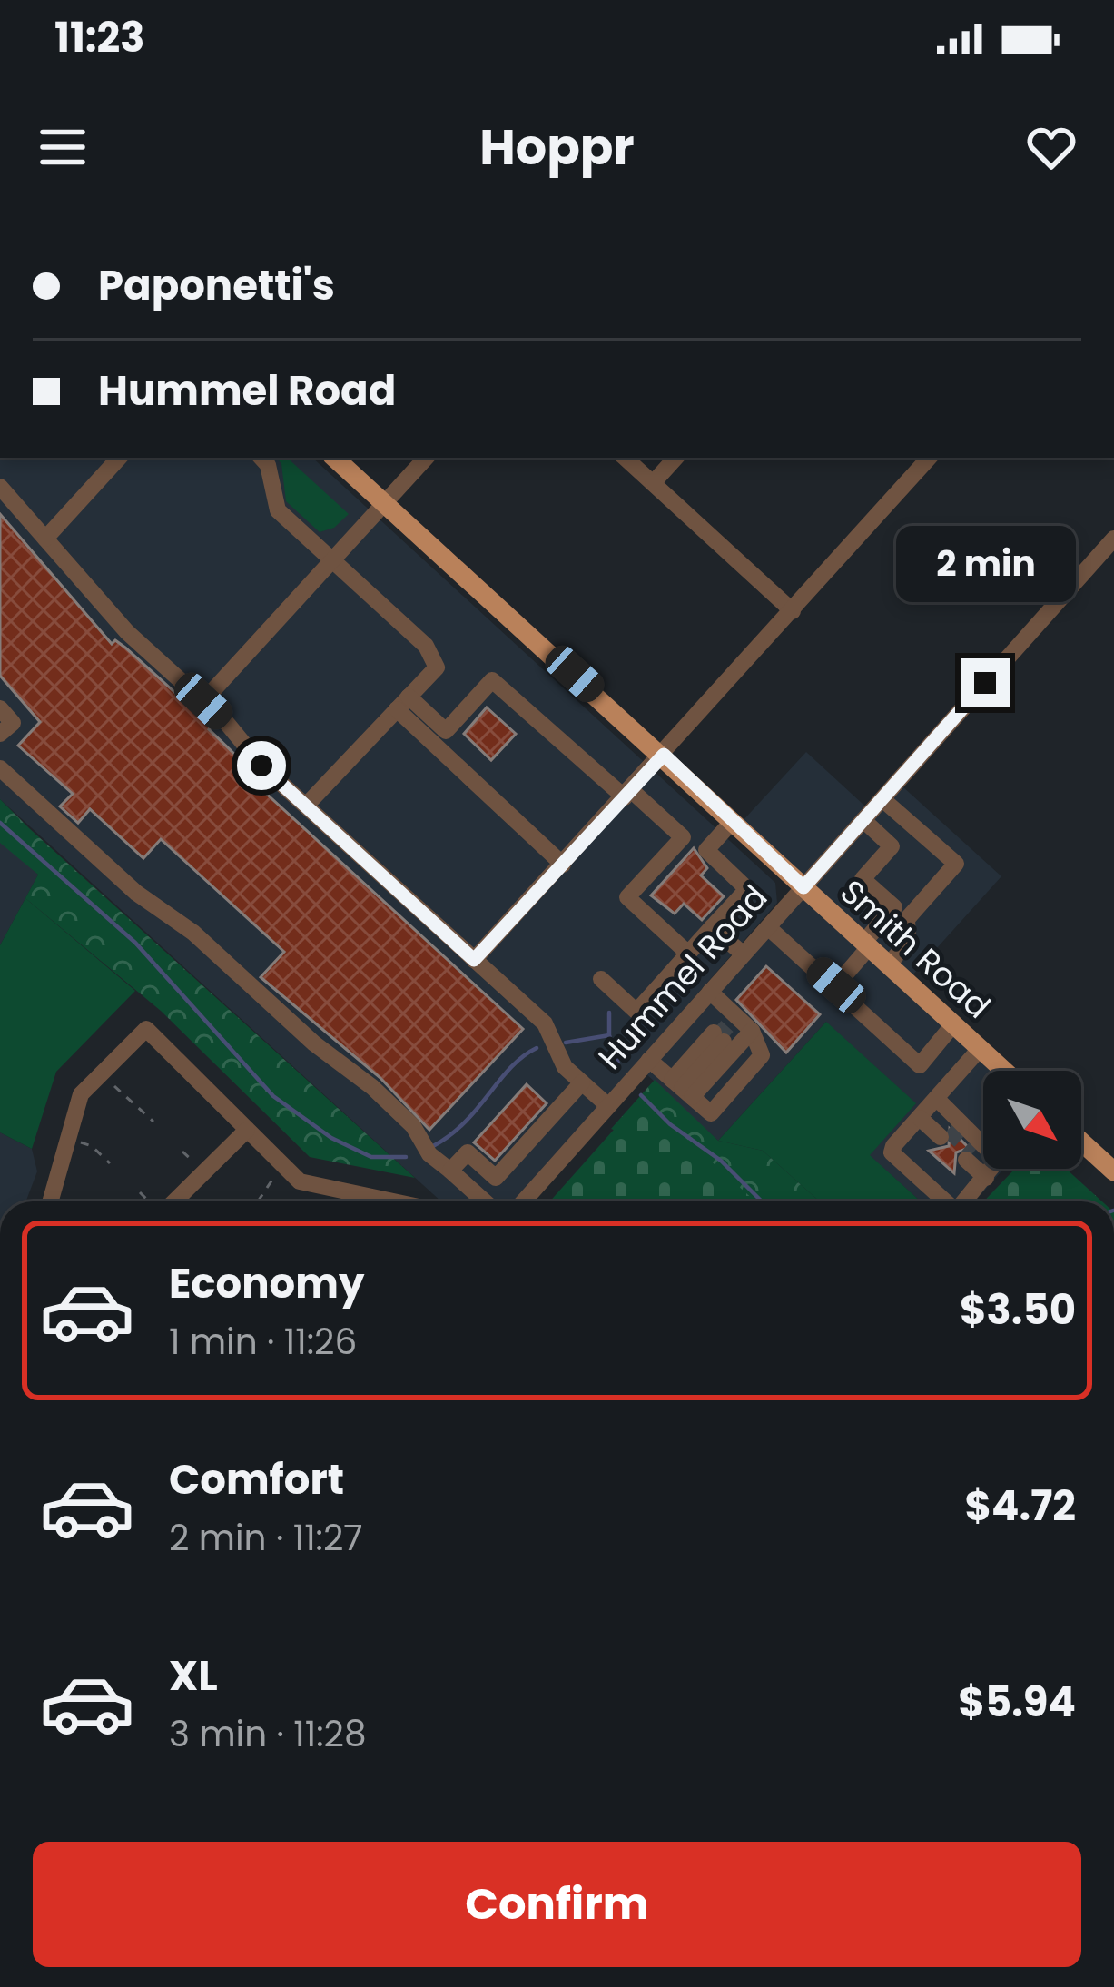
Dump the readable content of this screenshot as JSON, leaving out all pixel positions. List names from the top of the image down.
{
  "streets": {
    "main road": ["Smith Road"],
    "street": ["Hummel Road"]
  },
  "crossings": [
    ["Smith Road", "Hummel Road"]
  ],
  "north": "bottom right",
  "page": {
    "status": "11:23",
    "header": "Hoppr",
    "banner": ["Paponetti's", "Hummel Road"],
    "bubble": "2 min",
    "list": [
      {
        "name": "Economy",
        "note": "1 min · 11:26",
        "value": "$3.50"
      },
      {
        "name": "Comfort",
        "note": "2 min · 11:27",
        "value": "$4.72"
      },
      {
        "name": "XL",
        "note": "3 min · 11:28",
        "value": "$5.94"
      }
    ],
    "buttons": "Confirm"
  }
}
